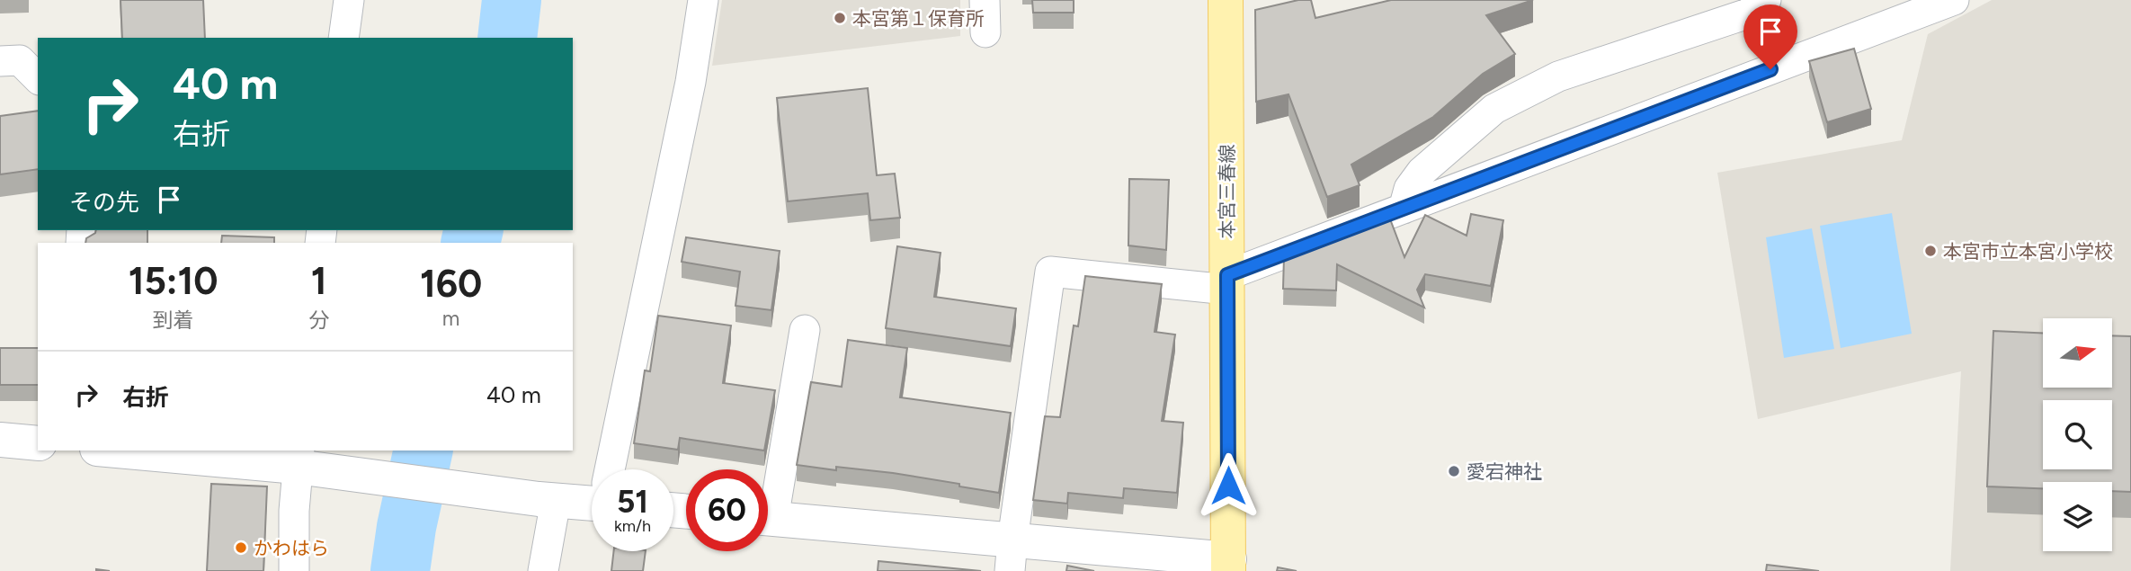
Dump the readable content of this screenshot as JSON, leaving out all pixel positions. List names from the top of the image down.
{
  "streets": {
    "main road": ["本宮三春線"]
  },
  "places": [
    "本宮第１保育所",
    "本宮市立本宮小学校",
    "愛宕神社",
    "かわはら"
  ],
  "north": "right",
  "page": {
    "turn": ["40 m", "右折"],
    "then": "その先",
    "eta": [
      "15:10",
      "到着",
      "1",
      "分",
      "160",
      "m"
    ],
    "list": [
      {
        "name": "右折",
        "value": "40 m"
      }
    ],
    "speed": "51 km/h",
    "limit": "60"
  }
}
